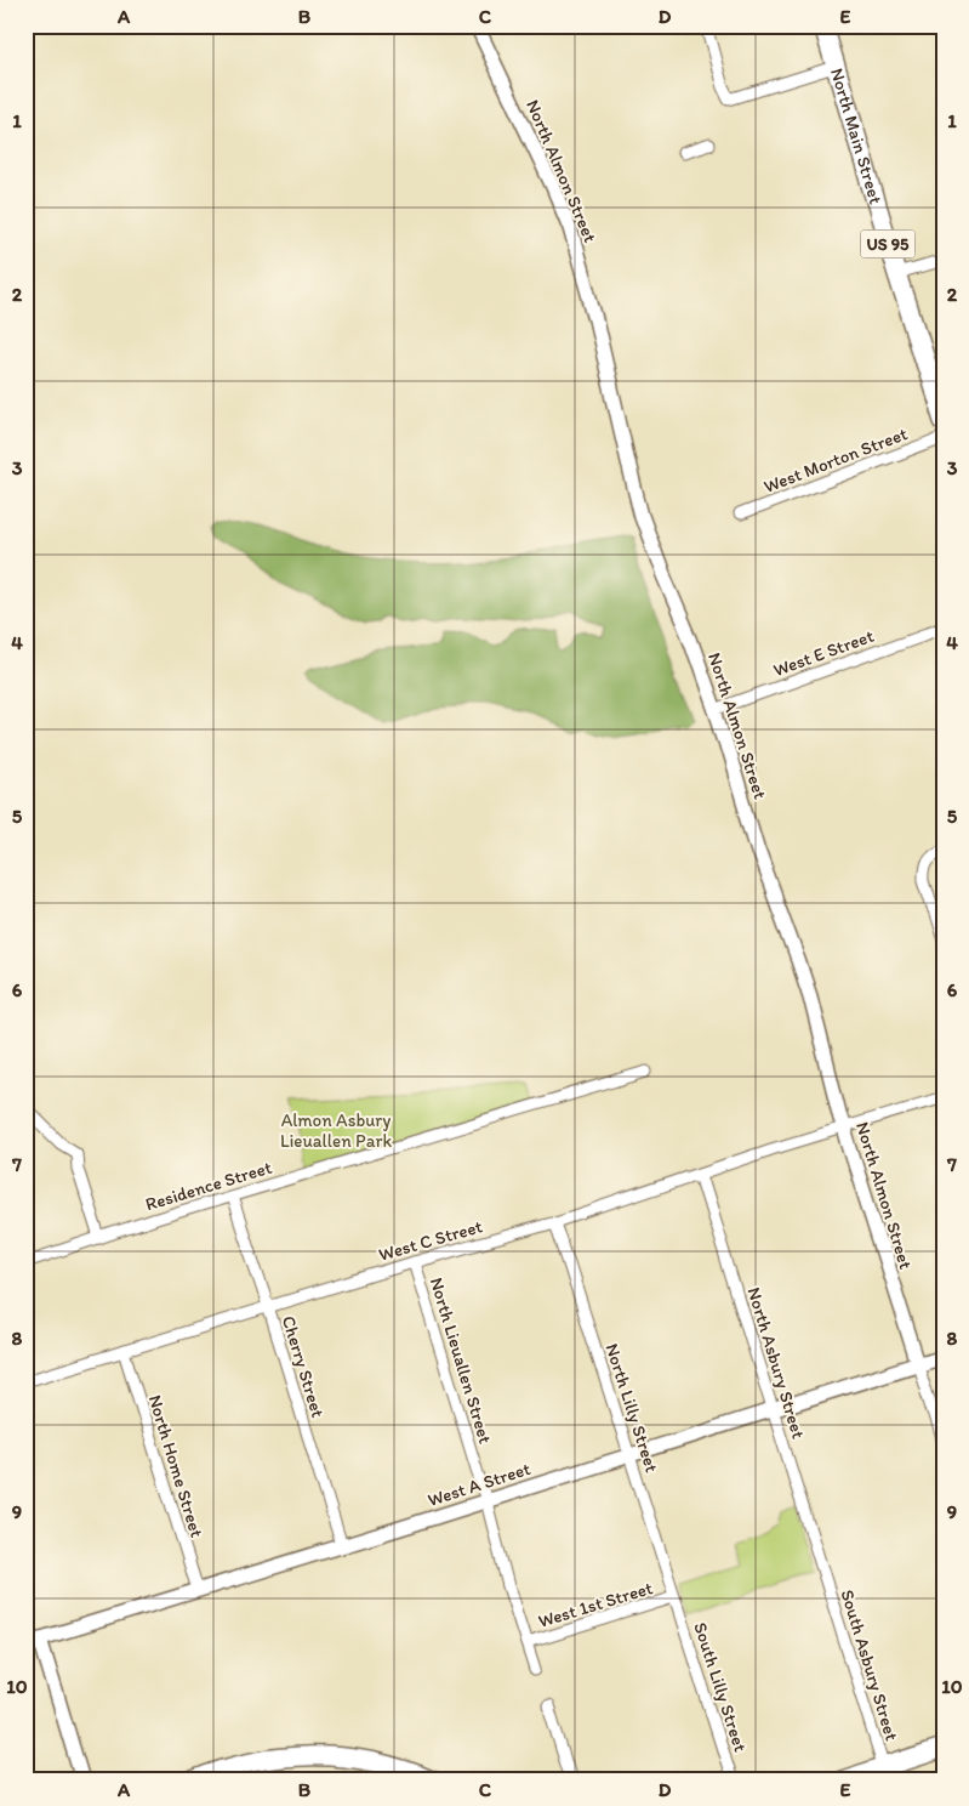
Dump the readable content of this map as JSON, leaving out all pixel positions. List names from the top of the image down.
{
  "streets": {
    "main road": ["North Main Street", "US 95"],
    "street": [
      "North Almon Street",
      "West Morton Street",
      "West E Street",
      "Residence Street",
      "West C Street",
      "North Lieuallen Street",
      "North Asbury Street",
      "Cherry Street",
      "North Lilly Street",
      "North Home Street",
      "West A Street",
      "West 1st Street",
      "South Asbury Street",
      "South Lilly Street"
    ]
  },
  "crossings": [
    ["North Almon Street", "West E Street"],
    ["North Almon Street", "West C Street"],
    ["North Almon Street", "West A Street"],
    ["Residence Street", "Cherry Street"],
    ["West C Street", "North Lieuallen Street"],
    ["West C Street", "North Asbury Street"],
    ["West C Street", "Cherry Street"],
    ["West C Street", "North Lilly Street"],
    ["West C Street", "North Home Street"],
    ["North Lieuallen Street", "West A Street"],
    ["North Lieuallen Street", "West 1st Street"],
    ["North Asbury Street", "West A Street"],
    ["North Asbury Street", "South Asbury Street"],
    ["Cherry Street", "West A Street"],
    ["North Lilly Street", "West A Street"],
    ["North Lilly Street", "West 1st Street"],
    ["North Lilly Street", "South Lilly Street"],
    ["North Home Street", "West A Street"],
    ["West 1st Street", "South Lilly Street"]
  ],
  "parks": ["Almon Asbury Lieuallen Park"],
  "grid": {
    "columns": [
      "A",
      "B",
      "C",
      "D",
      "E"
    ],
    "rows": [
      "1",
      "2",
      "3",
      "4",
      "5",
      "6",
      "7",
      "8",
      "9",
      "10"
    ]
  }
}
